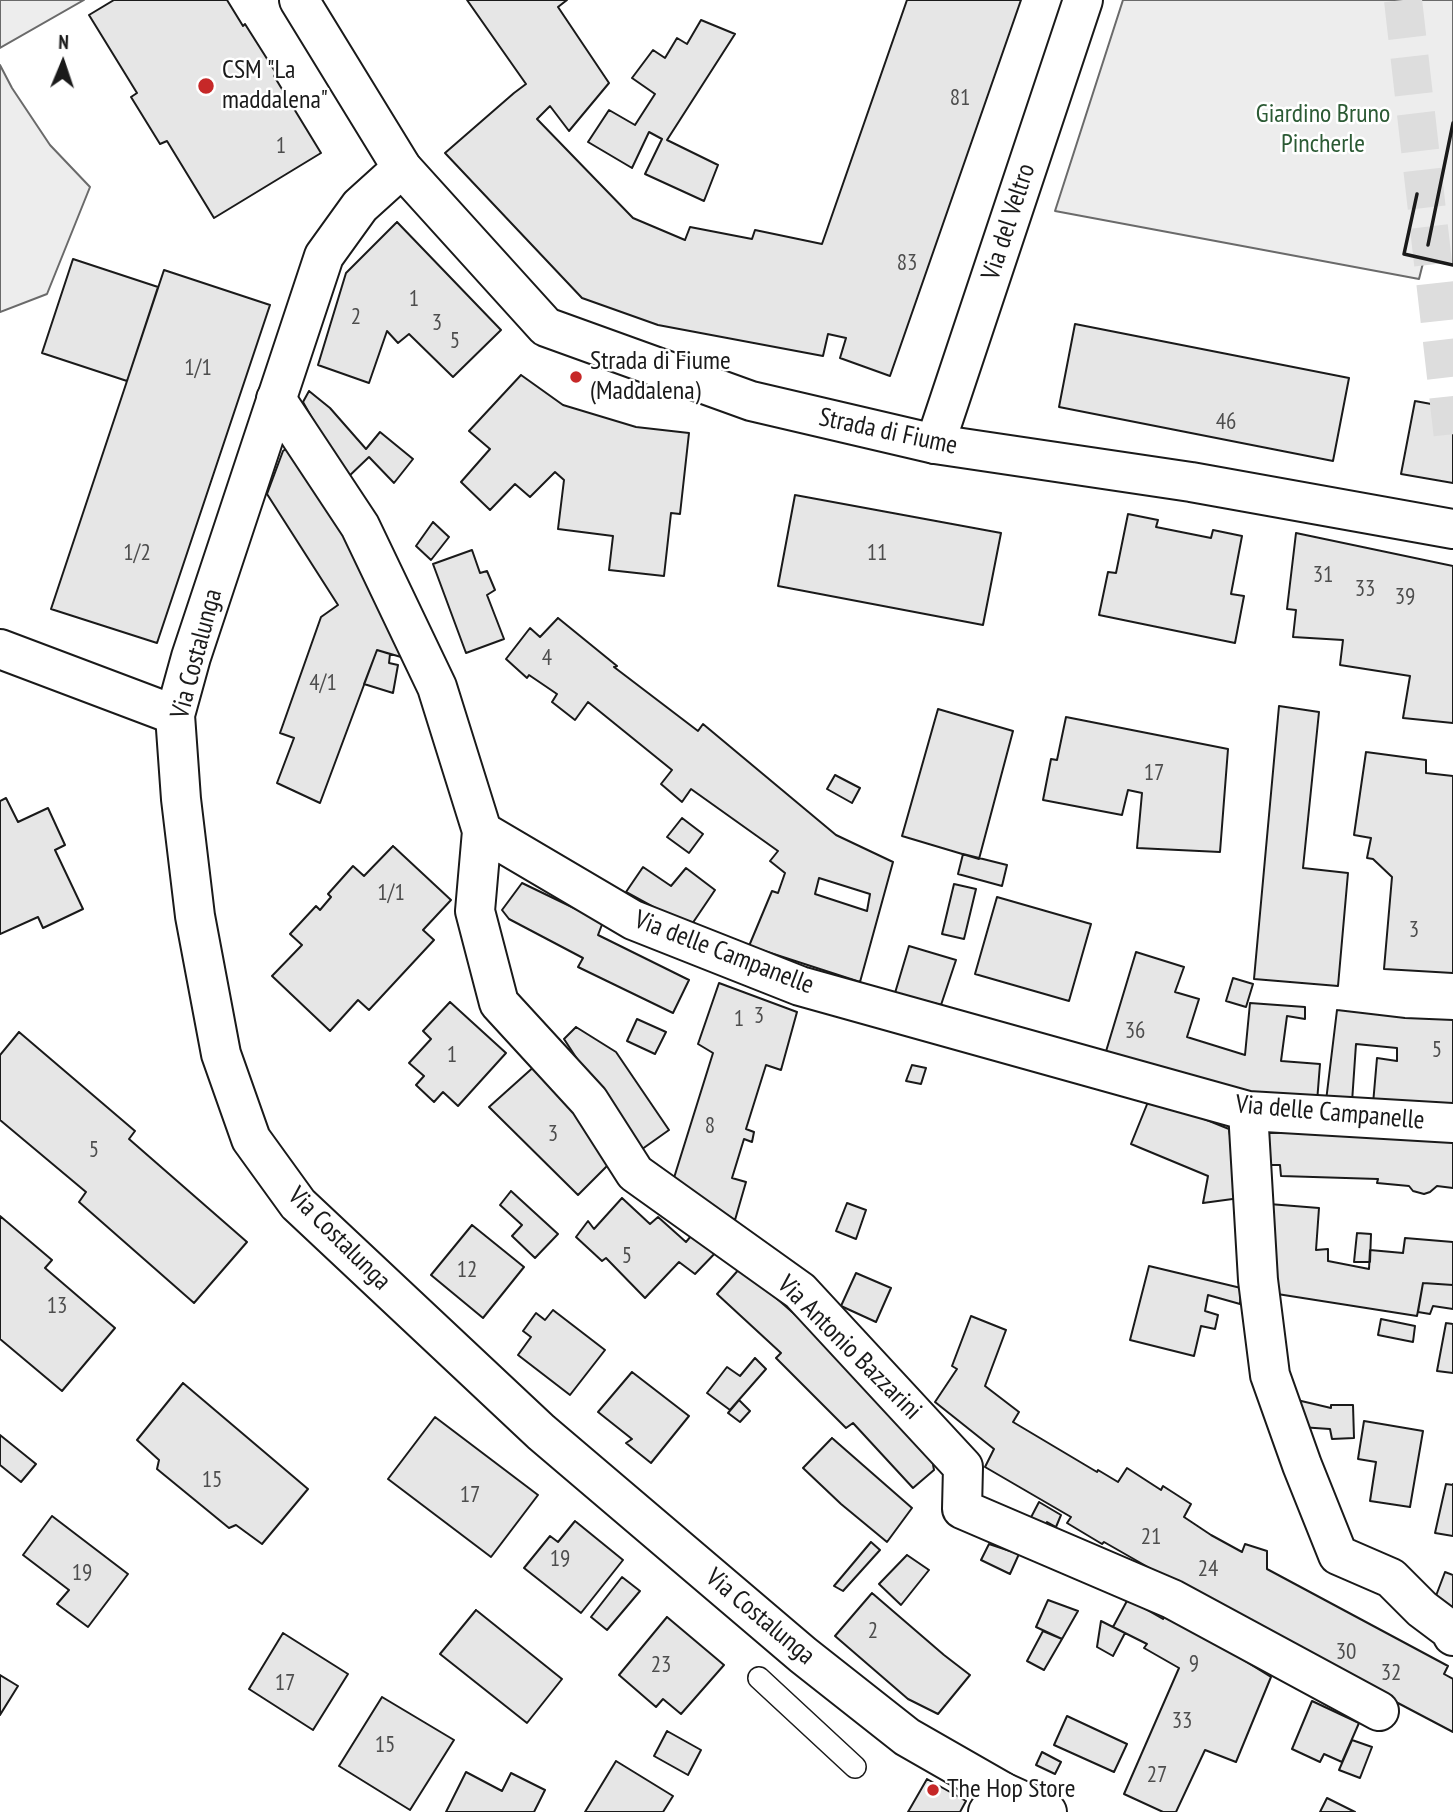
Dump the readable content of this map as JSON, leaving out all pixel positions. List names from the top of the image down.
{
  "streets": {
    "street": [
      "Via del Veltro",
      "Strada di Fiume",
      "Via Costalunga",
      "Via delle Campanelle",
      "Via Antonio Bazzarini"
    ]
  },
  "crossings": [
    ["Via del Veltro", "Strada di Fiume"],
    ["Strada di Fiume", "Via Costalunga"],
    ["Via delle Campanelle", "Via Antonio Bazzarini"]
  ],
  "parks": ["Giardino Bruno Pincherle"],
  "places": ["CSM \"La maddalena\"", "Strada di Fiume (Maddalena)", "The Hop Store"],
  "house_numbers": [
    "81",
    "1",
    "83",
    "1",
    "2",
    "3",
    "5",
    "1/1",
    "46",
    "1/2",
    "11",
    "31",
    "33",
    "39",
    "4",
    "4/1",
    "17",
    "1/1",
    "3",
    "3",
    "1",
    "36",
    "5",
    "1",
    "8",
    "3",
    "5",
    "5",
    "12",
    "13",
    "15",
    "17",
    "21",
    "19",
    "24",
    "19",
    "2",
    "30",
    "9",
    "23",
    "32",
    "17",
    "33",
    "15",
    "27"
  ],
  "north": "top"
}
